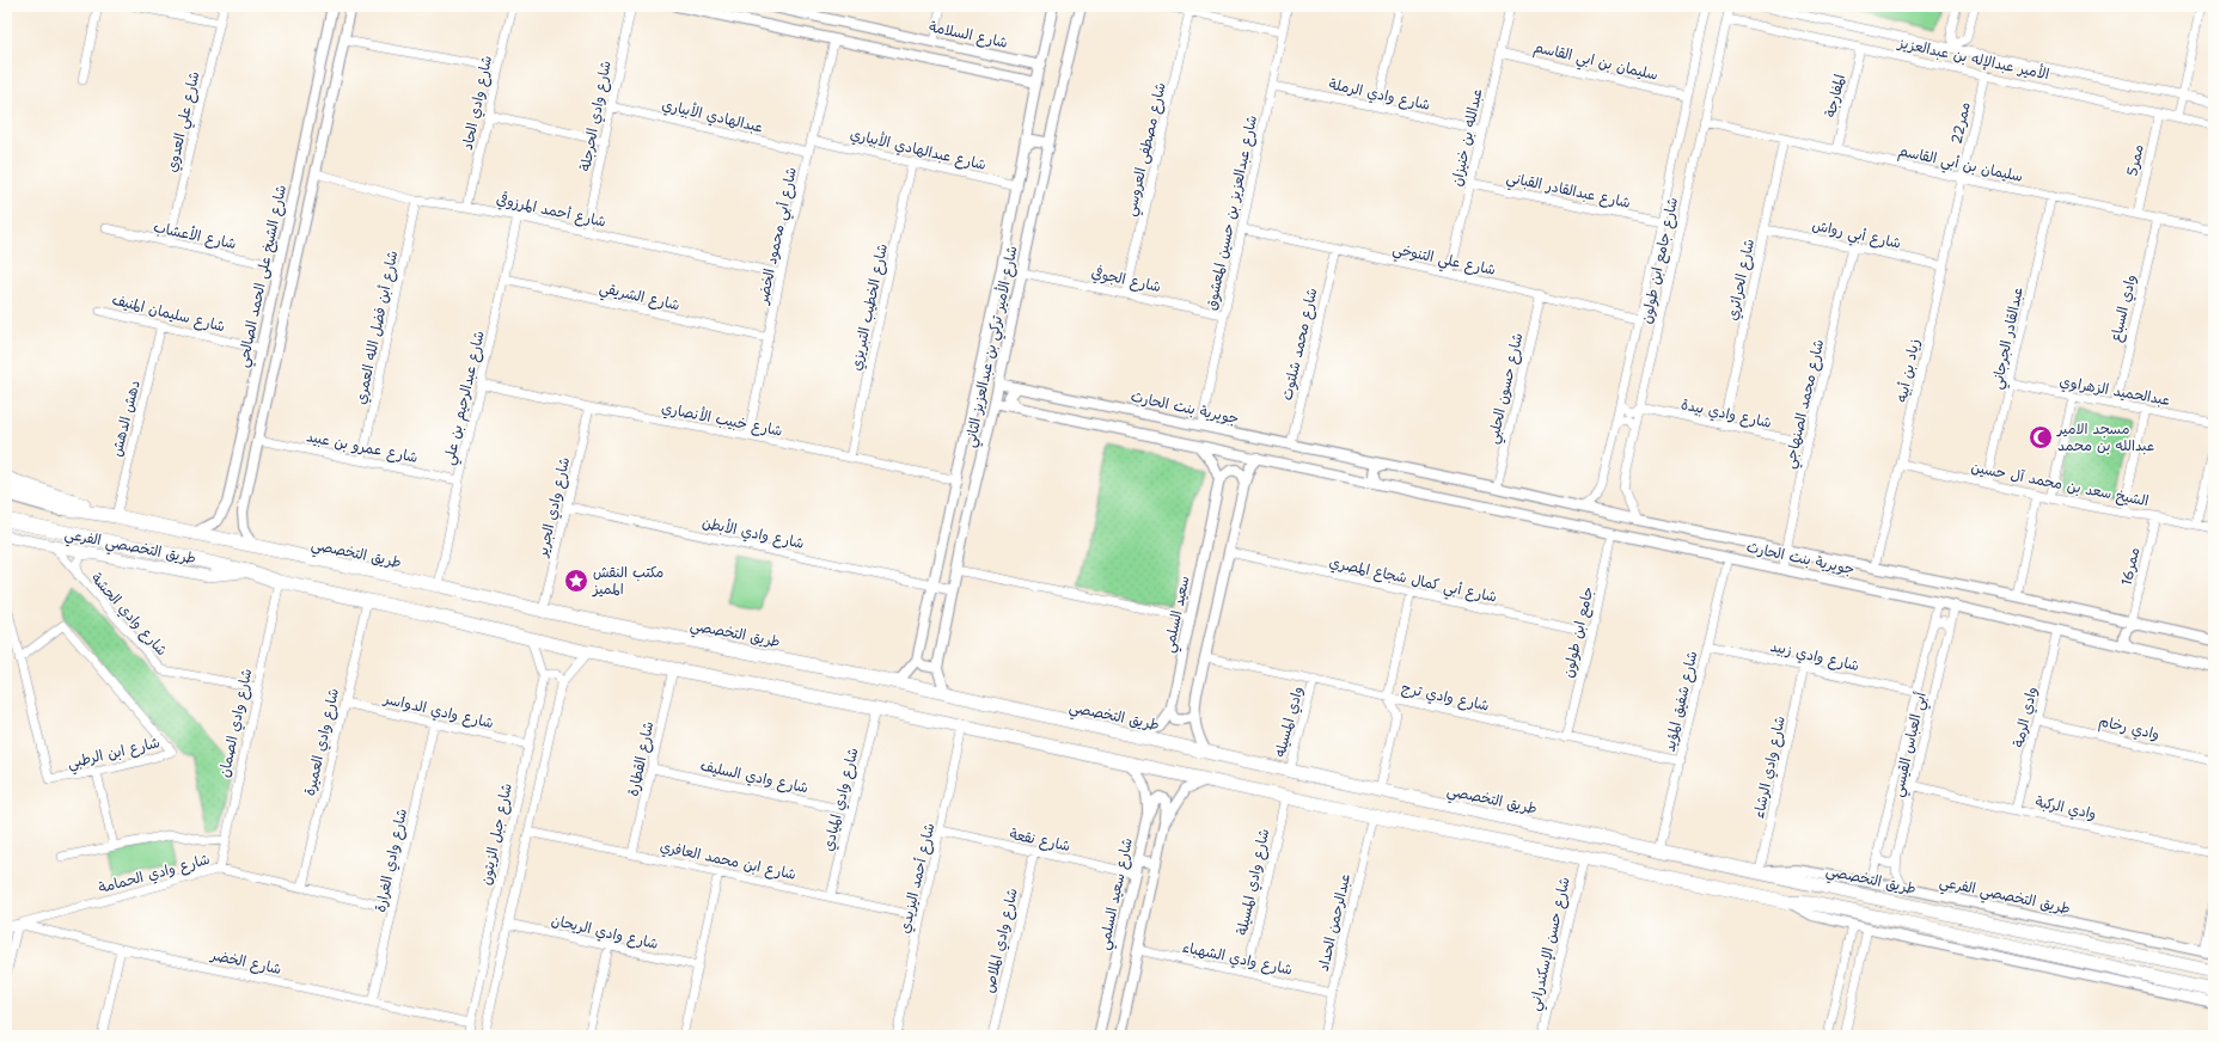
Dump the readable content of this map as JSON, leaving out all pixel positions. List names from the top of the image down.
{
  "streets": {
    "main road": ["طريق التخصصي الفرعي", "طريق التخصصي"],
    "street": [
      "شارع السلامة",
      "الأمير عبدالإله بن عبدالعزيز",
      "سليمان بن ابي القاسم",
      "شارع وادي الرملة",
      "المفارجة",
      "شارع وادي الحاد",
      "شارع وادي الحرجلة",
      "عبدالهادي الأبياري",
      "شارع علي العدوي",
      "ممر22",
      "عبدالله بن خنيزان",
      "شارع عبدالهادي الأبياري",
      "شارع مصطفى العروسي",
      "ممر5",
      "سليمان بن أبي القاسم",
      "شارع عبدالقادر القباني",
      "شارع أحمد المرزوقي",
      "شارع عبدالعزيز بن حسين المعشوق",
      "شارع أبي رواش",
      "شارع الأعشاب",
      "شارع أبي محمود الخضر",
      "شارع علي التنوخي",
      "شارع جامع ابن طولون",
      "شارع الشيخ على الحمد الصالحي",
      "شارع الجوفي",
      "شارع الحرائري",
      "شارع الشريقي",
      "شارع الخطيب التبريزي",
      "وادي السباع",
      "شارع سليمان المنيف",
      "شارع أبن فضل الله العمري",
      "عبدالقادر الجرجاني",
      "شارع محمد شلتوت",
      "شارع الأمير تركي بن عبدالعزيز الثاني",
      "زياد بن أبيه",
      "شارع حسون الحلبي",
      "عبدالحميد الزهراوي",
      "شارع عبدالرحيم بن علي",
      "شارع محمد الصنهاجي",
      "جويرية بنت الحارث",
      "شارع وادي بيدة",
      "دهش الدهش",
      "شارع خبيب الأنصاري",
      "شارع عمرو بن عبيد",
      "الشيخ سعد بن محمد آل حسين",
      "شارع وادي الجرير",
      "شارع وادي الأبطن",
      "ممر16",
      "شارع أبي كمال شجاع المصري",
      "شارع وادي الحشة",
      "سعيد السلمي",
      "جامع ابن طولون",
      "شارع وادي زبيد",
      "شارع وادي ترج",
      "شارع شفيق المؤيد",
      "شارع وادي الدواسر",
      "وادي الرمة",
      "وادي المسيله",
      "شارع وادي الصمان",
      "وادي رخام",
      "شارع وادي العميرة",
      "أبي العباس القيسي",
      "شارع ابن الرطبي",
      "شارع القطارة",
      "شارع وادي الرشاء",
      "شارع وادي السليف",
      "شارع وادي الميادي",
      "وادي الركبة",
      "شارع جبل الزيتون",
      "شارع نقعة",
      "شارع وادي الغرارة",
      "شارع ابن محمد العافري",
      "شارع وادي الحمامة",
      "شارع أحمد اليزيدي",
      "شارع وادي المسيلة",
      "شارع سعيد السلمي",
      "عبدالرحمن الحداد",
      "شارع وادي الريحان",
      "شارع وادي الملاص",
      "شارع حسن الإسكندراني",
      "شارع وادي الشهباء",
      "شارع الخضر"
    ]
  },
  "crossings": [
    ["شارع السلامة", "شارع الأمير تركي بن عبدالعزيز الثاني"],
    ["الأمير عبدالإله بن عبدالعزيز", "المفارجة"],
    ["الأمير عبدالإله بن عبدالعزيز", "ممر22"],
    ["الأمير عبدالإله بن عبدالعزيز", "ممر5"],
    ["الأمير عبدالإله بن عبدالعزيز", "شارع جامع ابن طولون"],
    ["سليمان بن ابي القاسم", "عبدالله بن خنيزان"],
    ["سليمان بن ابي القاسم", "شارع جامع ابن طولون"],
    ["شارع وادي الرملة", "عبدالله بن خنيزان"],
    ["شارع وادي الرملة", "شارع عبدالعزيز بن حسين المعشوق"],
    ["المفارجة", "سليمان بن أبي القاسم"],
    ["شارع وادي الحاد", "شارع أحمد المرزوقي"],
    ["شارع وادي الحرجلة", "عبدالهادي الأبياري"],
    ["شارع وادي الحرجلة", "شارع أحمد المرزوقي"],
    ["عبدالهادي الأبياري", "شارع أبي محمود الخضر"],
    ["شارع علي العدوي", "شارع الأعشاب"],
    ["ممر22", "سليمان بن أبي القاسم"],
    ["ممر22", "زياد بن أبيه"],
    ["عبدالله بن خنيزان", "شارع عبدالقادر القباني"],
    ["عبدالله بن خنيزان", "شارع علي التنوخي"],
    ["شارع عبدالهادي الأبياري", "شارع أبي محمود الخضر"],
    ["شارع عبدالهادي الأبياري", "شارع الخطيب التبريزي"],
    ["شارع عبدالهادي الأبياري", "شارع الأمير تركي بن عبدالعزيز الثاني"],
    ["شارع مصطفى العروسي", "شارع الجوفي"],
    ["ممر5", "سليمان بن أبي القاسم"],
    ["سليمان بن أبي القاسم", "شارع جامع ابن طولون"],
    ["سليمان بن أبي القاسم", "شارع الحرائري"],
    ["سليمان بن أبي القاسم", "وادي السباع"],
    ["سليمان بن أبي القاسم", "عبدالقادر الجرجاني"],
    ["سليمان بن أبي القاسم", "زياد بن أبيه"],
    ["شارع عبدالقادر القباني", "شارع جامع ابن طولون"],
    ["شارع أحمد المرزوقي", "شارع أبي محمود الخضر"],
    ["شارع أحمد المرزوقي", "شارع أبن فضل الله العمري"],
    ["شارع أحمد المرزوقي", "شارع عبدالرحيم بن علي"],
    ["شارع عبدالعزيز بن حسين المعشوق", "شارع علي التنوخي"],
    ["شارع عبدالعزيز بن حسين المعشوق", "شارع الجوفي"],
    ["شارع عبدالعزيز بن حسين المعشوق", "جويرية بنت الحارث"],
    ["شارع أبي رواش", "شارع الحرائري"],
    ["شارع أبي رواش", "زياد بن أبيه"],
    ["شارع أبي رواش", "شارع محمد الصنهاجي"],
    ["شارع الأعشاب", "شارع الشيخ على الحمد الصالحي"],
    ["شارع أبي محمود الخضر", "شارع الشريقي"],
    ["شارع أبي محمود الخضر", "شارع خبيب الأنصاري"],
    ["شارع علي التنوخي", "شارع جامع ابن طولون"],
    ["شارع علي التنوخي", "شارع محمد شلتوت"],
    ["شارع علي التنوخي", "شارع حسون الحلبي"],
    ["شارع جامع ابن طولون", "جويرية بنت الحارث"],
    ["شارع جامع ابن طولون", "شارع وادي بيدة"],
    ["شارع الشيخ على الحمد الصالحي", "شارع سليمان المنيف"],
    ["شارع الشيخ على الحمد الصالحي", "طريق التخصصي"],
    ["شارع الجوفي", "شارع الأمير تركي بن عبدالعزيز الثاني"],
    ["شارع الحرائري", "شارع وادي بيدة"],
    ["شارع الشريقي", "شارع عبدالرحيم بن علي"],
    ["شارع الخطيب التبريزي", "شارع خبيب الأنصاري"],
    ["وادي السباع", "عبدالحميد الزهراوي"],
    ["شارع سليمان المنيف", "دهش الدهش"],
    ["شارع أبن فضل الله العمري", "شارع عمرو بن عبيد"],
    ["عبدالقادر الجرجاني", "عبدالحميد الزهراوي"],
    ["عبدالقادر الجرجاني", "الشيخ سعد بن محمد آل حسين"],
    ["شارع محمد شلتوت", "جويرية بنت الحارث"],
    ["شارع الأمير تركي بن عبدالعزيز الثاني", "جويرية بنت الحارث"],
    ["شارع الأمير تركي بن عبدالعزيز الثاني", "شارع خبيب الأنصاري"],
    ["شارع الأمير تركي بن عبدالعزيز الثاني", "شارع وادي الأبطن"],
    ["شارع الأمير تركي بن عبدالعزيز الثاني", "طريق التخصصي"],
    ["زياد بن أبيه", "جويرية بنت الحارث"],
    ["زياد بن أبيه", "الشيخ سعد بن محمد آل حسين"],
    ["شارع حسون الحلبي", "جويرية بنت الحارث"],
    ["شارع عبدالرحيم بن علي", "شارع خبيب الأنصاري"],
    ["شارع عبدالرحيم بن علي", "شارع عمرو بن عبيد"],
    ["شارع عبدالرحيم بن علي", "طريق التخصصي"],
    ["شارع محمد الصنهاجي", "جويرية بنت الحارث"],
    ["شارع محمد الصنهاجي", "شارع وادي بيدة"],
    ["جويرية بنت الحارث", "ممر16"],
    ["جويرية بنت الحارث", "جامع ابن طولون"],
    ["جويرية بنت الحارث", "شارع شفيق المؤيد"],
    ["جويرية بنت الحارث", "وادي الرمة"],
    ["جويرية بنت الحارث", "أبي العباس القيسي"],
    ["دهش الدهش", "طريق التخصصي"],
    ["شارع خبيب الأنصاري", "شارع وادي الجرير"],
    ["الشيخ سعد بن محمد آل حسين", "ممر16"],
    ["شارع وادي الجرير", "شارع وادي الأبطن"],
    ["شارع وادي الجرير", "طريق التخصصي"],
    ["طريق التخصصي الفرعي", "طريق التخصصي"],
    ["طريق التخصصي الفرعي", "شارع وادي الحشة"],
    ["طريق التخصصي الفرعي", "أبي العباس القيسي"],
    ["طريق التخصصي الفرعي", "شارع وادي الرشاء"],
    ["طريق التخصصي", "شارع شفيق المؤيد"],
    ["طريق التخصصي", "وادي المسيله"],
    ["طريق التخصصي", "شارع وادي الرشاء"],
    ["شارع أبي كمال شجاع المصري", "جامع ابن طولون"],
    ["شارع وادي الحشة", "شارع وادي الصمان"],
    ["جامع ابن طولون", "شارع وادي ترج"],
    ["شارع وادي زبيد", "شارع شفيق المؤيد"],
    ["شارع وادي زبيد", "أبي العباس القيسي"],
    ["شارع وادي زبيد", "شارع وادي الرشاء"],
    ["شارع وادي ترج", "شارع شفيق المؤيد"],
    ["شارع وادي ترج", "وادي المسيله"],
    ["شارع وادي الدواسر", "شارع وادي العميرة"],
    ["شارع وادي الدواسر", "شارع جبل الزيتون"],
    ["شارع وادي الدواسر", "شارع وادي الغرارة"],
    ["وادي الرمة", "وادي رخام"],
    ["وادي الرمة", "وادي الركبة"],
    ["شارع وادي الصمان", "شارع وادي الحمامة"],
    ["شارع وادي العميرة", "شارع وادي الحمامة"],
    ["أبي العباس القيسي", "وادي الركبة"],
    ["شارع القطارة", "شارع وادي السليف"],
    ["شارع القطارة", "شارع ابن محمد العافري"],
    ["شارع وادي السليف", "شارع وادي الميادي"],
    ["شارع وادي الميادي", "شارع ابن محمد العافري"],
    ["شارع جبل الزيتون", "شارع الخضر"],
    ["شارع نقعة", "شارع أحمد اليزيدي"],
    ["شارع نقعة", "شارع سعيد السلمي"],
    ["شارع نقعة", "شارع وادي الملاص"],
    ["شارع وادي الغرارة", "شارع وادي الحمامة"],
    ["شارع وادي الغرارة", "شارع الخضر"],
    ["شارع ابن محمد العافري", "شارع أحمد اليزيدي"],
    ["شارع وادي الحمامة", "شارع الخضر"],
    ["شارع وادي المسيلة", "شارع وادي الشهباء"],
    ["عبدالرحمن الحداد", "شارع وادي الشهباء"]
  ],
  "places": {
    "mosque": ["مسجد الامير عبدالله بن محمد"],
    "place": ["مكتب النقش المميز"]
  }
}
